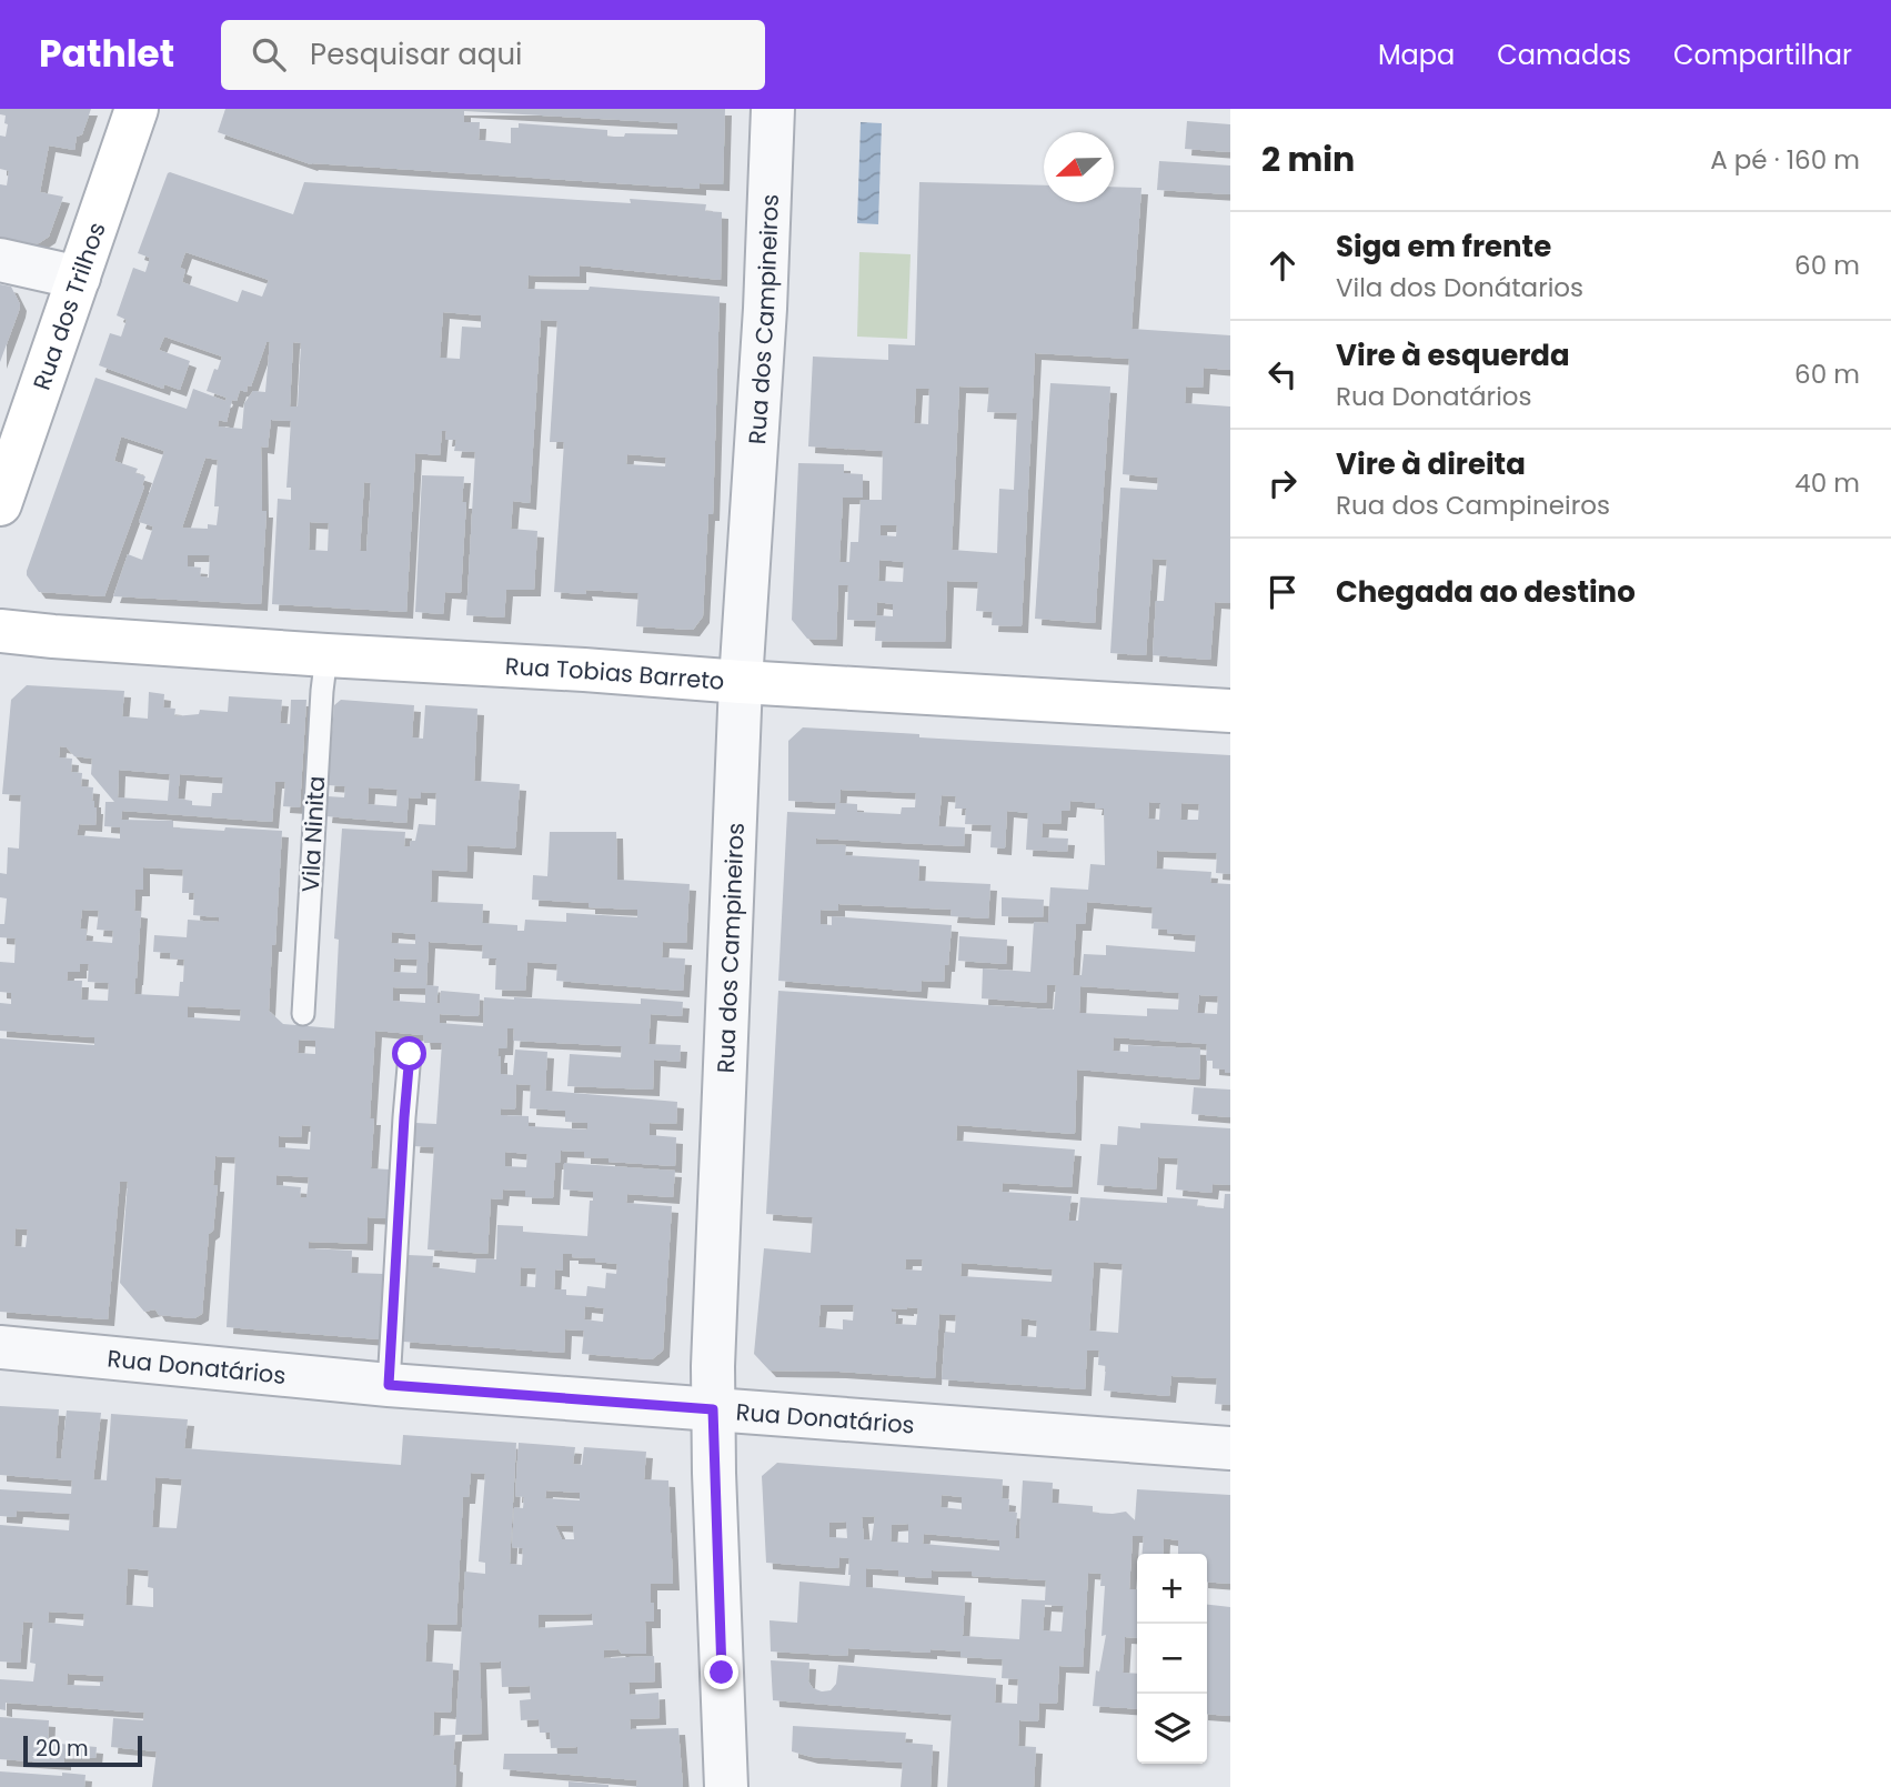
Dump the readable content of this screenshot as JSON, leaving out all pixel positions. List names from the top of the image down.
{
  "streets": {
    "main road": ["Rua dos Trilhos", "Rua Tobias Barreto"],
    "street": ["Rua dos Campineiros", "Rua Donatários"],
    "lane": ["Vila Ninita"]
  },
  "crossings": [
    ["Rua dos Campineiros", "Rua Tobias Barreto"],
    ["Rua dos Campineiros", "Rua Donatários"],
    ["Rua Tobias Barreto", "Vila Ninita"]
  ],
  "scale_bar": "20 m",
  "north": "left",
  "page": {
    "header": "Pathlet",
    "search": "Pesquisar aqui",
    "nav": ["Mapa", "Camadas", "Compartilhar"],
    "heading": ["2 min", "A pé · 160 m"],
    "list": [
      ["Siga em frente", "Vila dos Donátarios", "60 m"],
      ["Vire à esquerda", "Rua Donatários", "60 m"],
      ["Vire à direita", "Rua dos Campineiros", "40 m"],
      "Chegada ao destino"
    ],
    "map_buttons": ["+", "−"],
    "scale": "20 m"
  }
}
